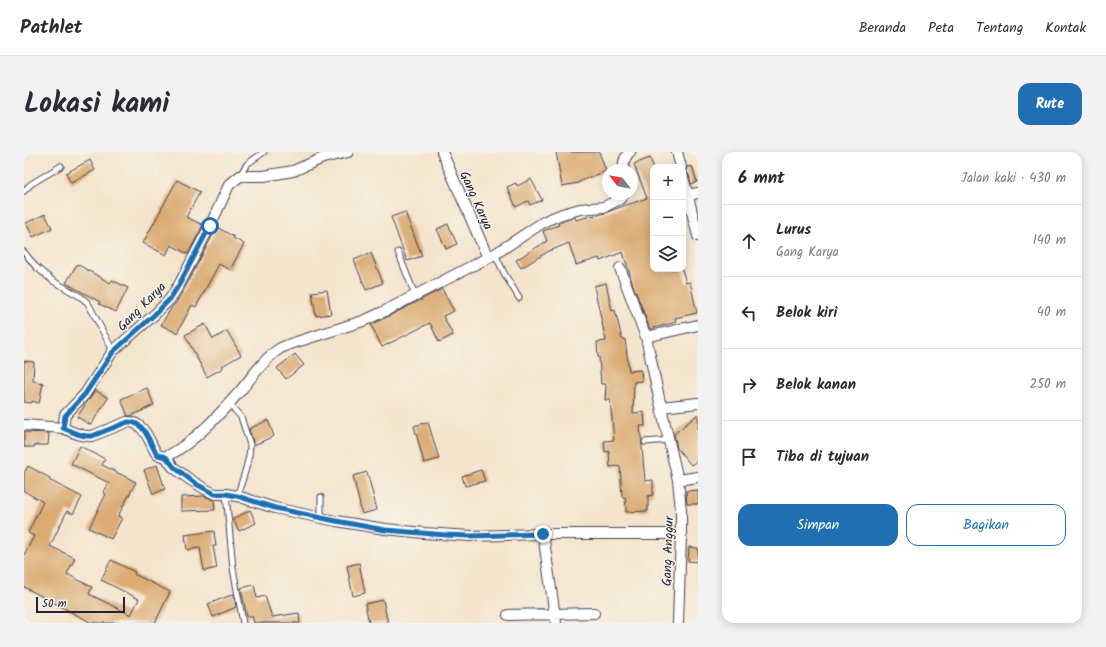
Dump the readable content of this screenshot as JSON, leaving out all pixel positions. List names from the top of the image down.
{
  "streets": {
    "street": ["Gang Karya", "Gang Anggur"]
  },
  "scale_bar": "50 m",
  "north": "top left",
  "page": {
    "header": "Pathlet",
    "nav": [
      "Beranda",
      "Peta",
      "Tentang",
      "Kontak"
    ],
    "title": "Lokasi kami",
    "buttons": [
      "Rute",
      ["Simpan", "Bagikan"]
    ],
    "heading": ["6 mnt", "Jalan kaki · 430 m"],
    "map_buttons": ["+", "−"],
    "list": [
      ["Lurus", "Gang Karya", "140 m"],
      ["Belok kiri", "40 m"],
      ["Belok kanan", "250 m"],
      "Tiba di tujuan"
    ],
    "scale": "50 m"
  }
}
